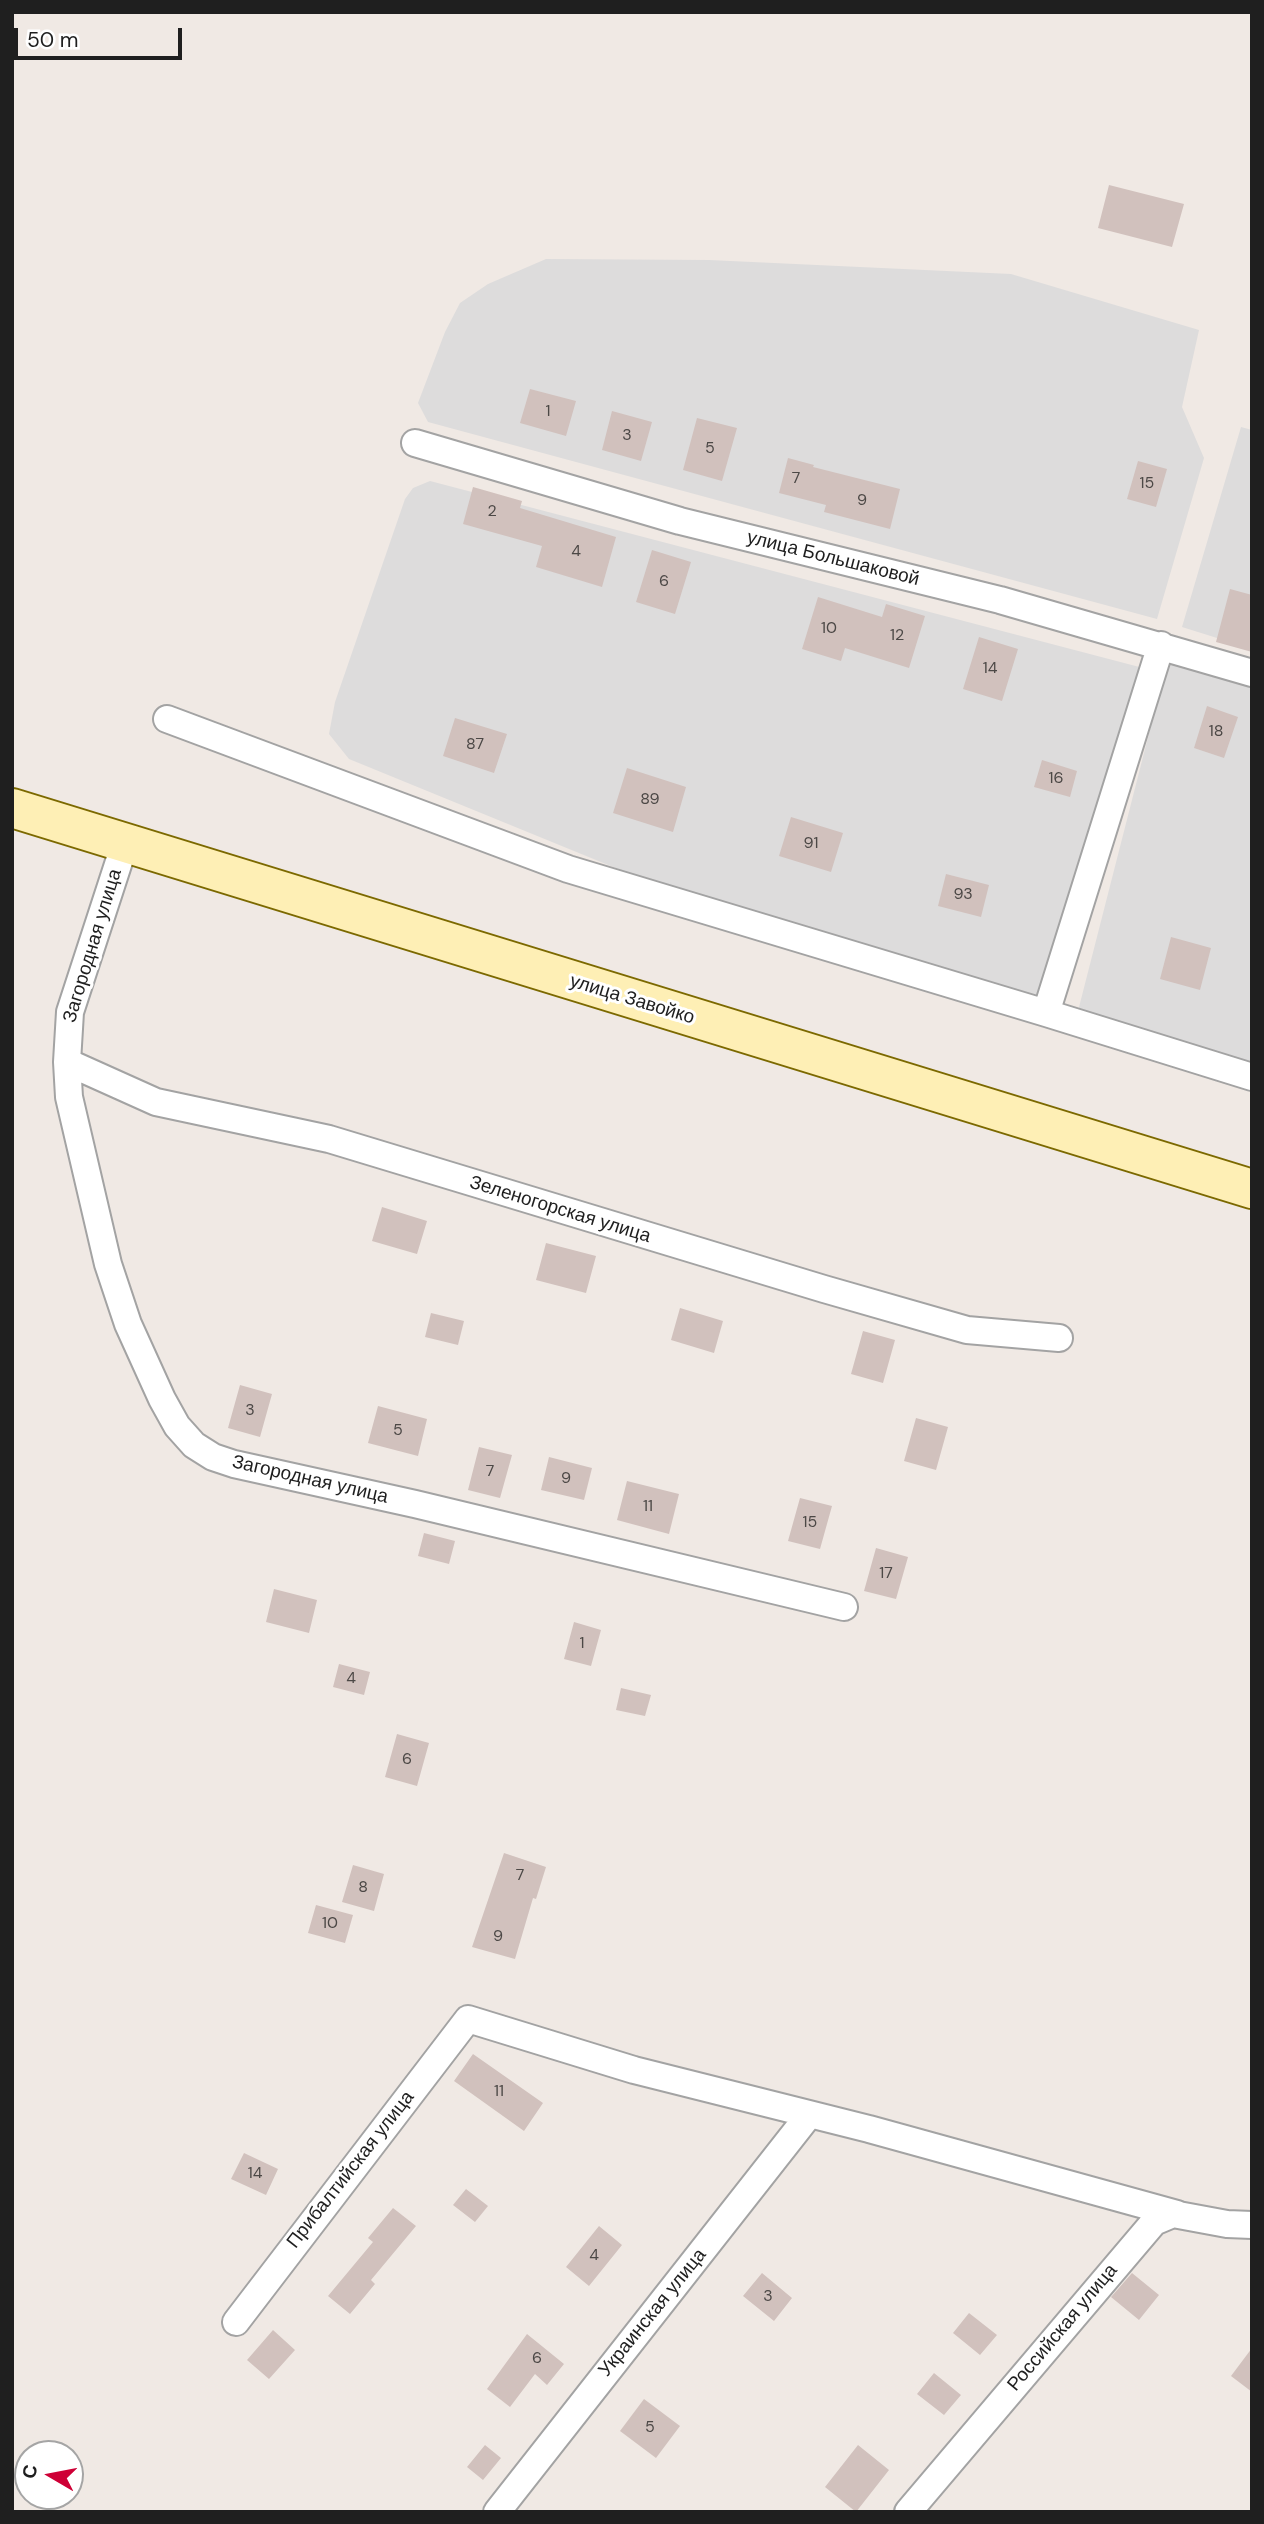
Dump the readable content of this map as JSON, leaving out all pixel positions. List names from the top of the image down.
{
  "streets": {
    "main road": ["улица Завойко"],
    "street": [
      "улица Большаковой",
      "Загородная улица",
      "Зеленогорская улица",
      "Прибалтийская улица",
      "Украинская улица",
      "Российская улица"
    ]
  },
  "crossings": [
    ["Загородная улица", "улица Завойко"],
    ["Загородная улица", "Зеленогорская улица"],
    ["Прибалтийская улица", "Украинская улица"]
  ],
  "house_numbers": [
    "1",
    "3",
    "5",
    "7",
    "15",
    "9",
    "2",
    "4",
    "6",
    "10",
    "12",
    "14",
    "18",
    "87",
    "16",
    "89",
    "91",
    "93",
    "3",
    "5",
    "7",
    "9",
    "11",
    "15",
    "17",
    "1",
    "4",
    "6",
    "7",
    "8",
    "10",
    "9",
    "11",
    "14",
    "4",
    "3",
    "6",
    "5"
  ],
  "scale_bar": "50 m",
  "north": "left"
}
